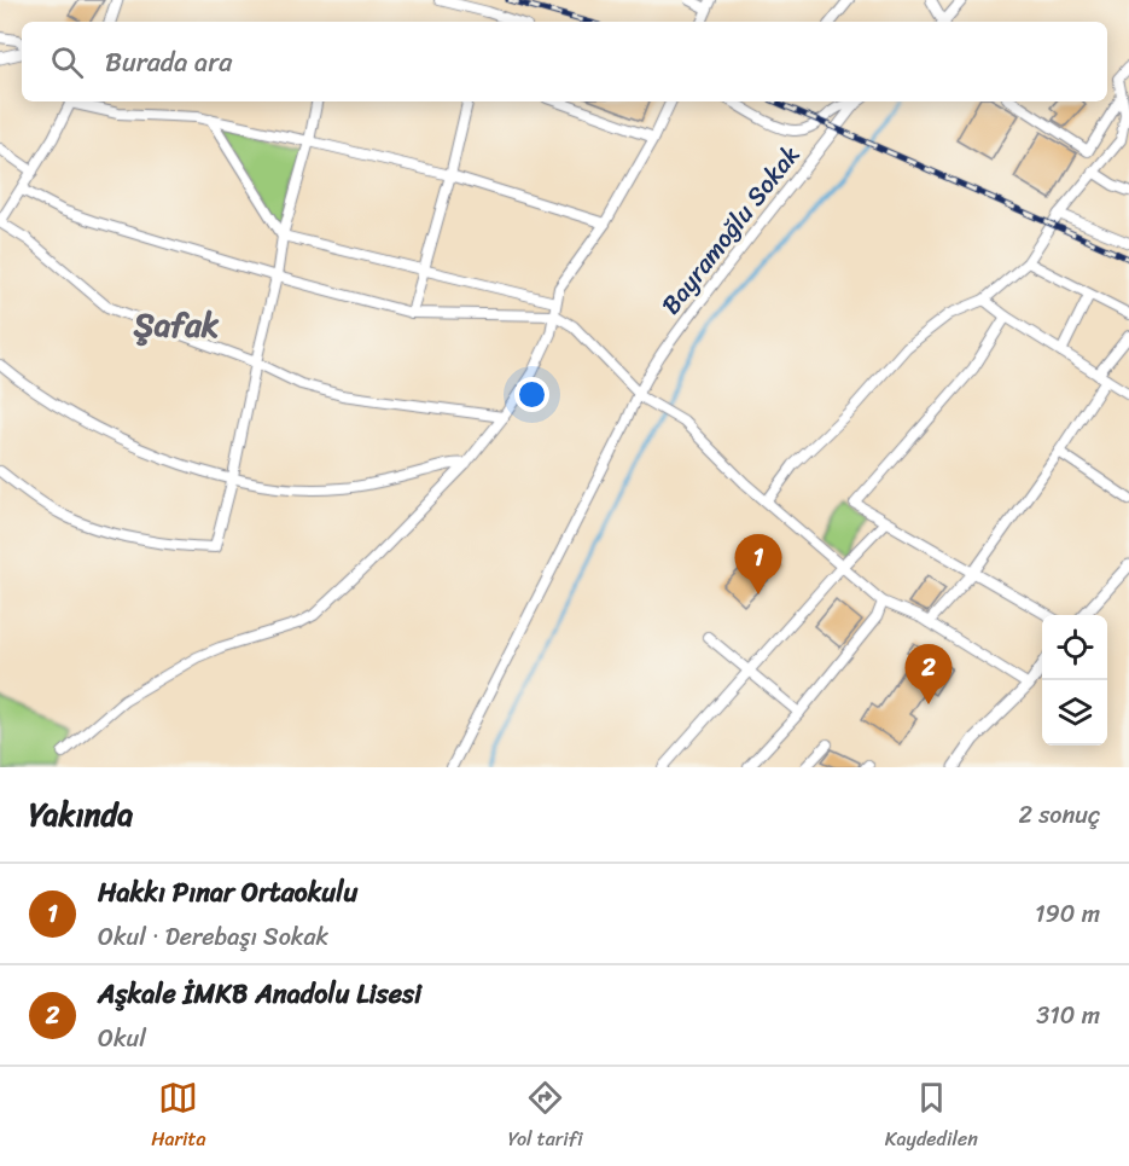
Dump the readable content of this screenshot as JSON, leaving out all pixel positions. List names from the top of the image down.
{
  "streets": {
    "street": ["Bayramoğlu Sokak"]
  },
  "districts": ["Şafak"],
  "page": {
    "search": "Burada ara",
    "pins": ["1", "2"],
    "heading": ["Yakında", "2 sonuç"],
    "list": [
      {
        "mark": "1",
        "name": "Hakkı Pınar Ortaokulu",
        "note": "Okul · Derebaşı Sokak",
        "value": "190 m"
      },
      {
        "mark": "2",
        "name": "Aşkale İMKB Anadolu Lisesi",
        "note": "Okul",
        "value": "310 m"
      }
    ],
    "nav": ["Harita", "Yol tarifi", "Kaydedilen"]
  }
}
